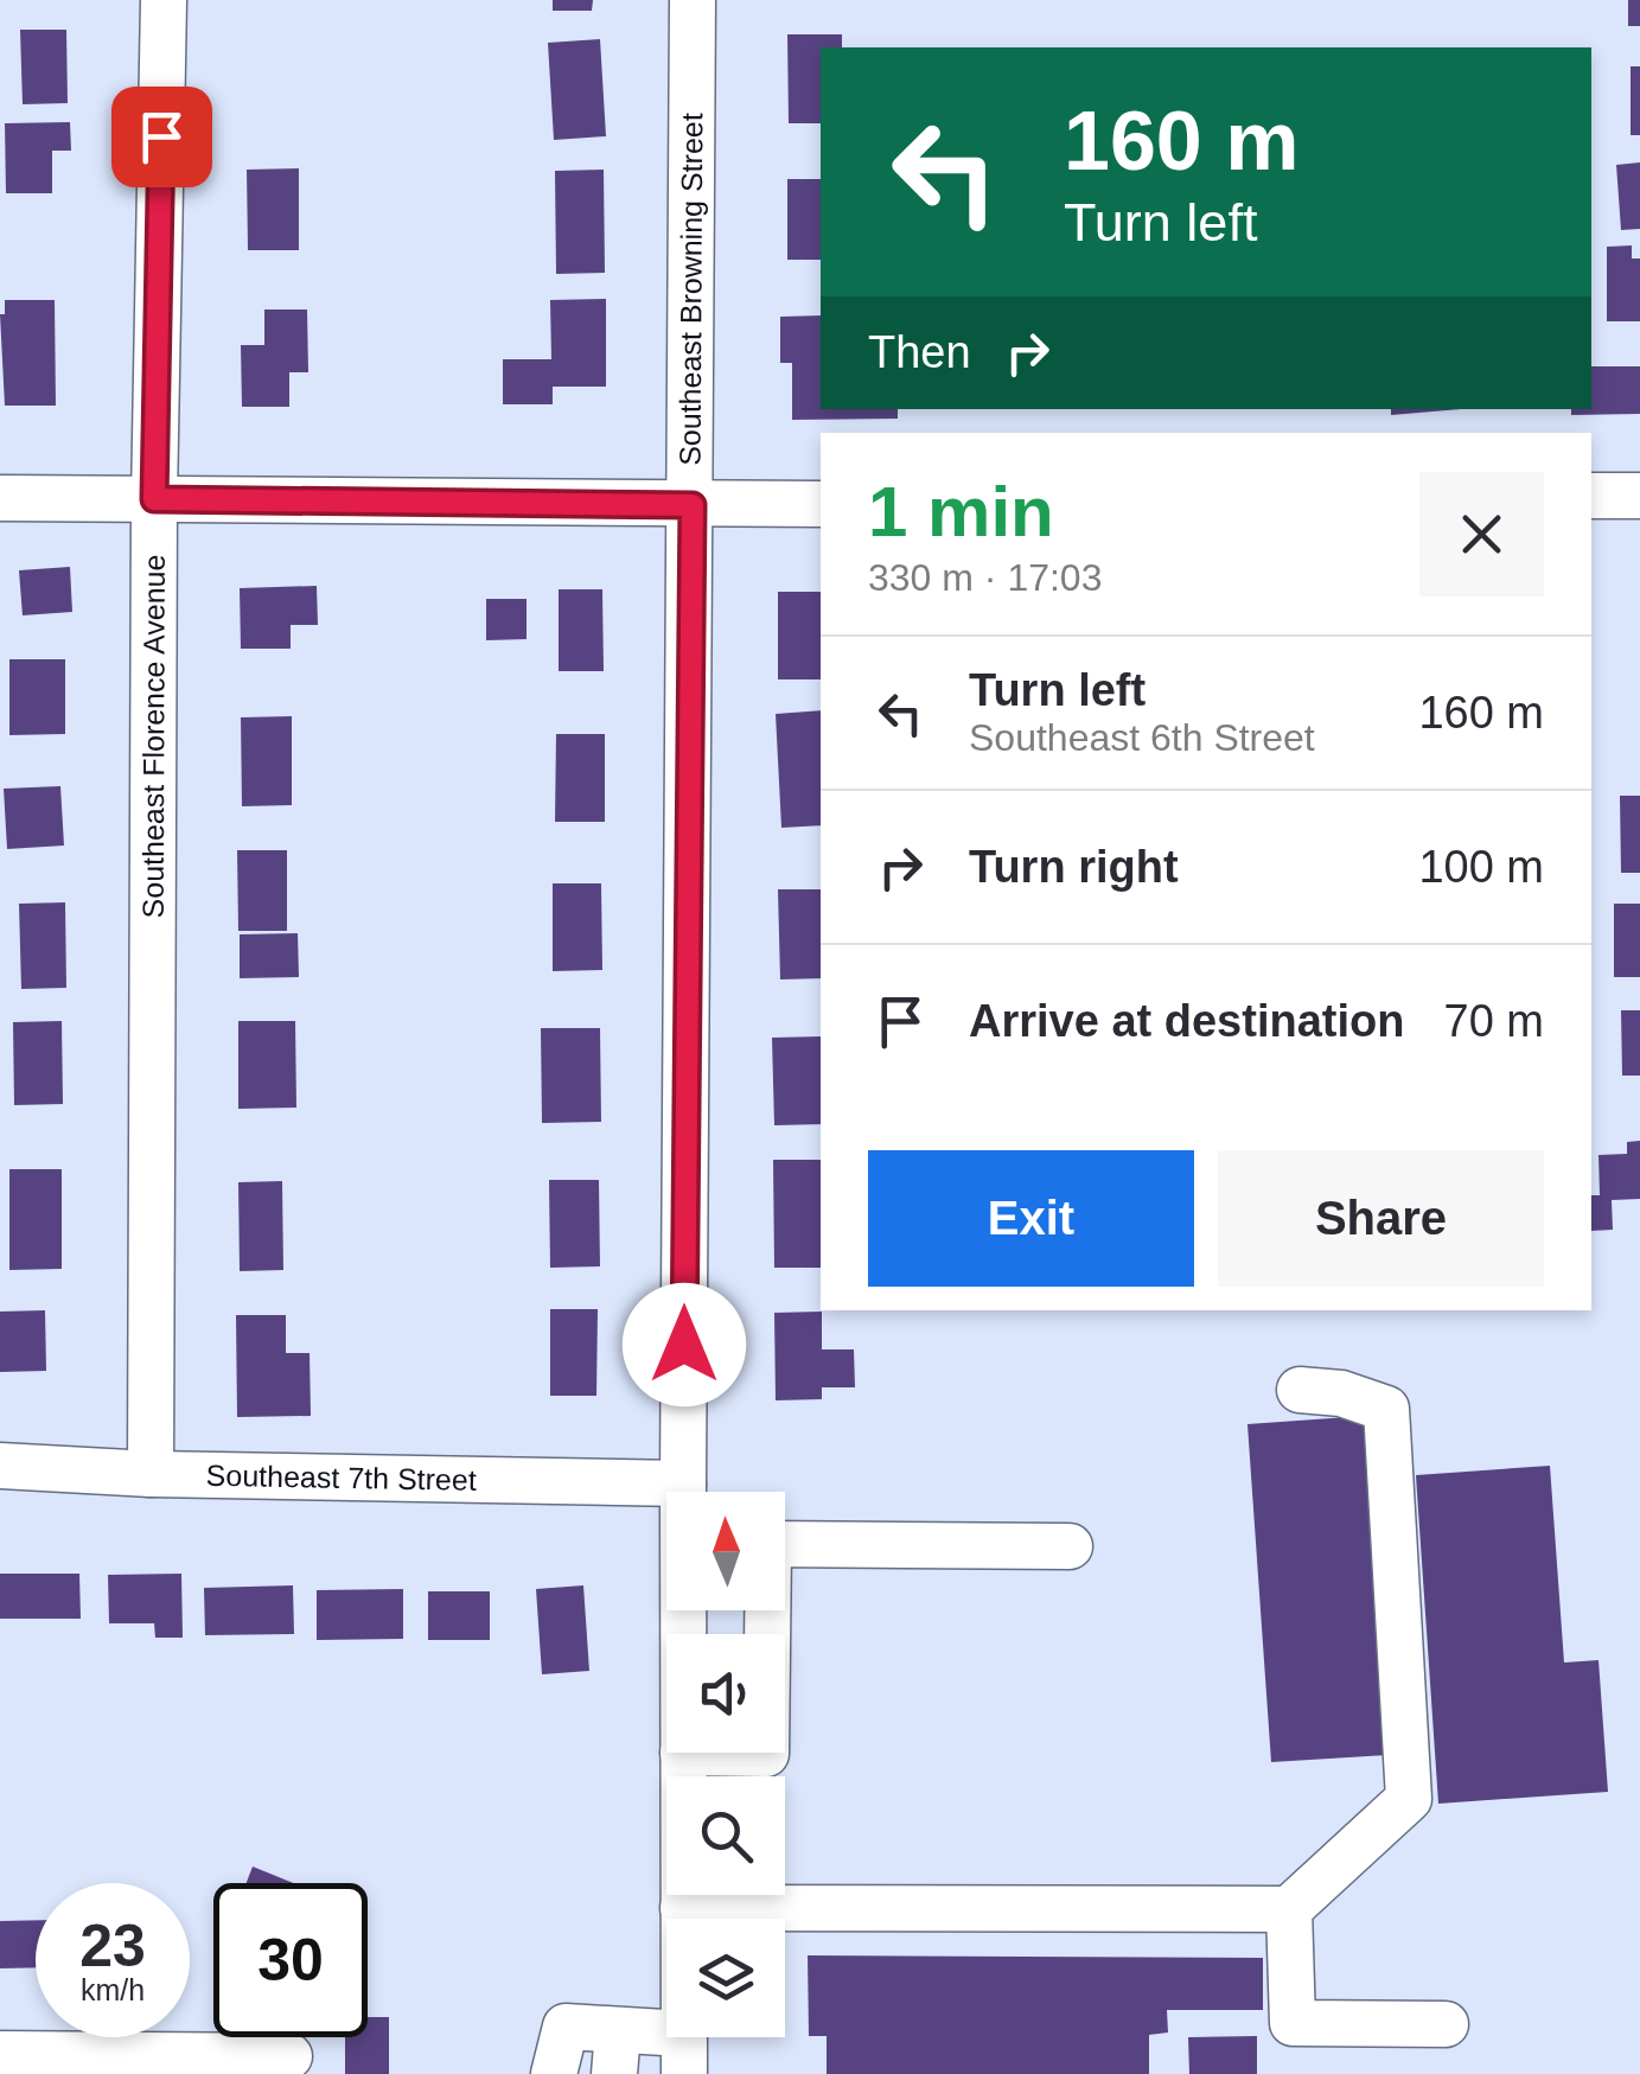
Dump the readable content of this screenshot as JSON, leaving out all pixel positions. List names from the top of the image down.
{
  "streets": {
    "street": ["Southeast Browning Street", "Southeast Florence Avenue", "Southeast 7th Street"]
  },
  "crossings": [
    ["Southeast Browning Street", "Southeast 7th Street"],
    ["Southeast Florence Avenue", "Southeast 7th Street"]
  ],
  "north": "top",
  "page": {
    "turn": ["160 m", "Turn left"],
    "then": "Then",
    "heading": ["1 min", "330 m · 17:03"],
    "list": [
      {
        "name": "Turn left",
        "note": "Southeast 6th Street",
        "value": "160 m"
      },
      {
        "name": "Turn right",
        "value": "100 m"
      },
      {
        "name": "Arrive at destination",
        "value": "70 m"
      }
    ],
    "buttons": ["Exit", "Share"],
    "speed": "23 km/h",
    "limit": "30"
  }
}
